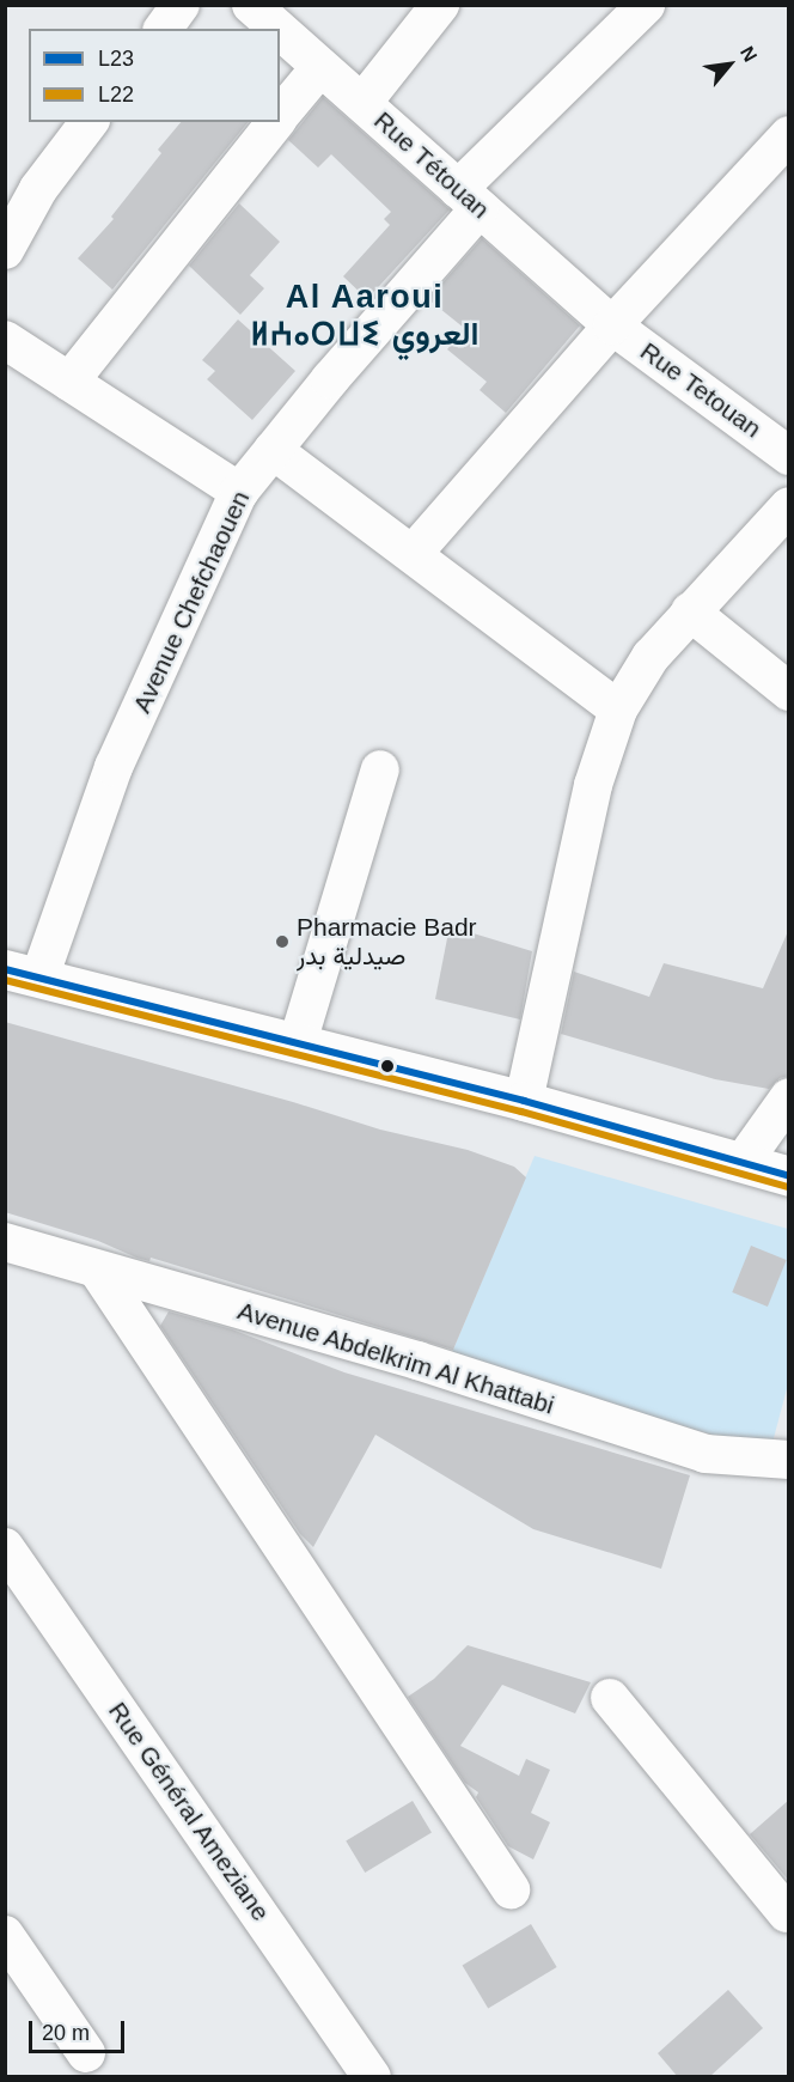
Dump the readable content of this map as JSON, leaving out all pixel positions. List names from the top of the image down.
{
  "streets": {
    "street": [
      "Rue Tétouan",
      "Rue Tetouan",
      "Avenue Chefchaouen",
      "Avenue Abdelkrim Al Khattabi",
      "Rue Général Ameziane"
    ]
  },
  "crossings": [
    ["Rue Tétouan", "Rue Tetouan"],
    ["Rue Tétouan", "Avenue Chefchaouen"]
  ],
  "districts": ["Al Aaroui ⵍⵄⴰⵔⵡⵉ العروي"],
  "places": ["Pharmacie Badr صيدلية بدر"],
  "lines": ["transit line L23", "transit line L22"],
  "legend": ["L23", "L22"],
  "scale_bar": "20 m",
  "north": "top right"
}
